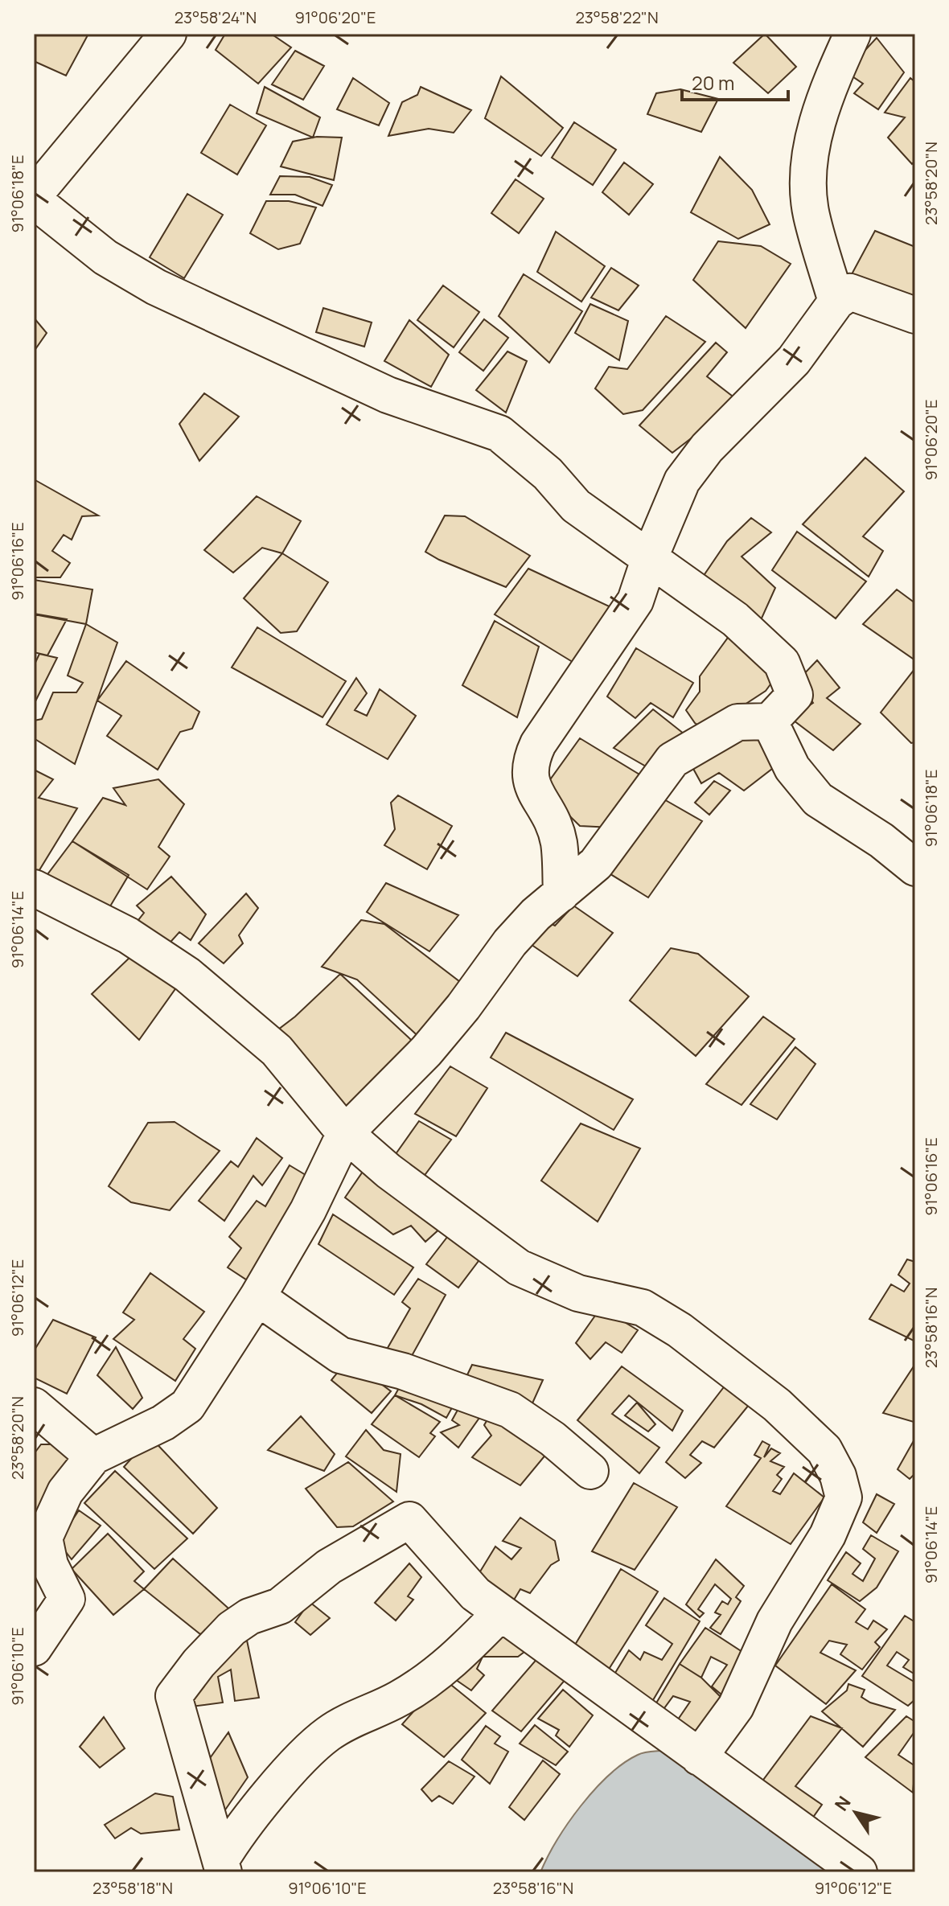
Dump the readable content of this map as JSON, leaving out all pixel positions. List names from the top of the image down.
{
  "scale_bar": "20 m",
  "north": "top left",
  "coordinates": [
    "23°58'24\"N",
    "91°06'20\"E",
    "23°58'22\"N",
    "23°58'20\"N",
    "91°06'18\"E",
    "91°06'16\"E",
    "91°06'14\"E",
    "91°06'12\"E",
    "23°58'16\"N",
    "91°06'10\"E",
    "23°58'18\"N"
  ]
}
